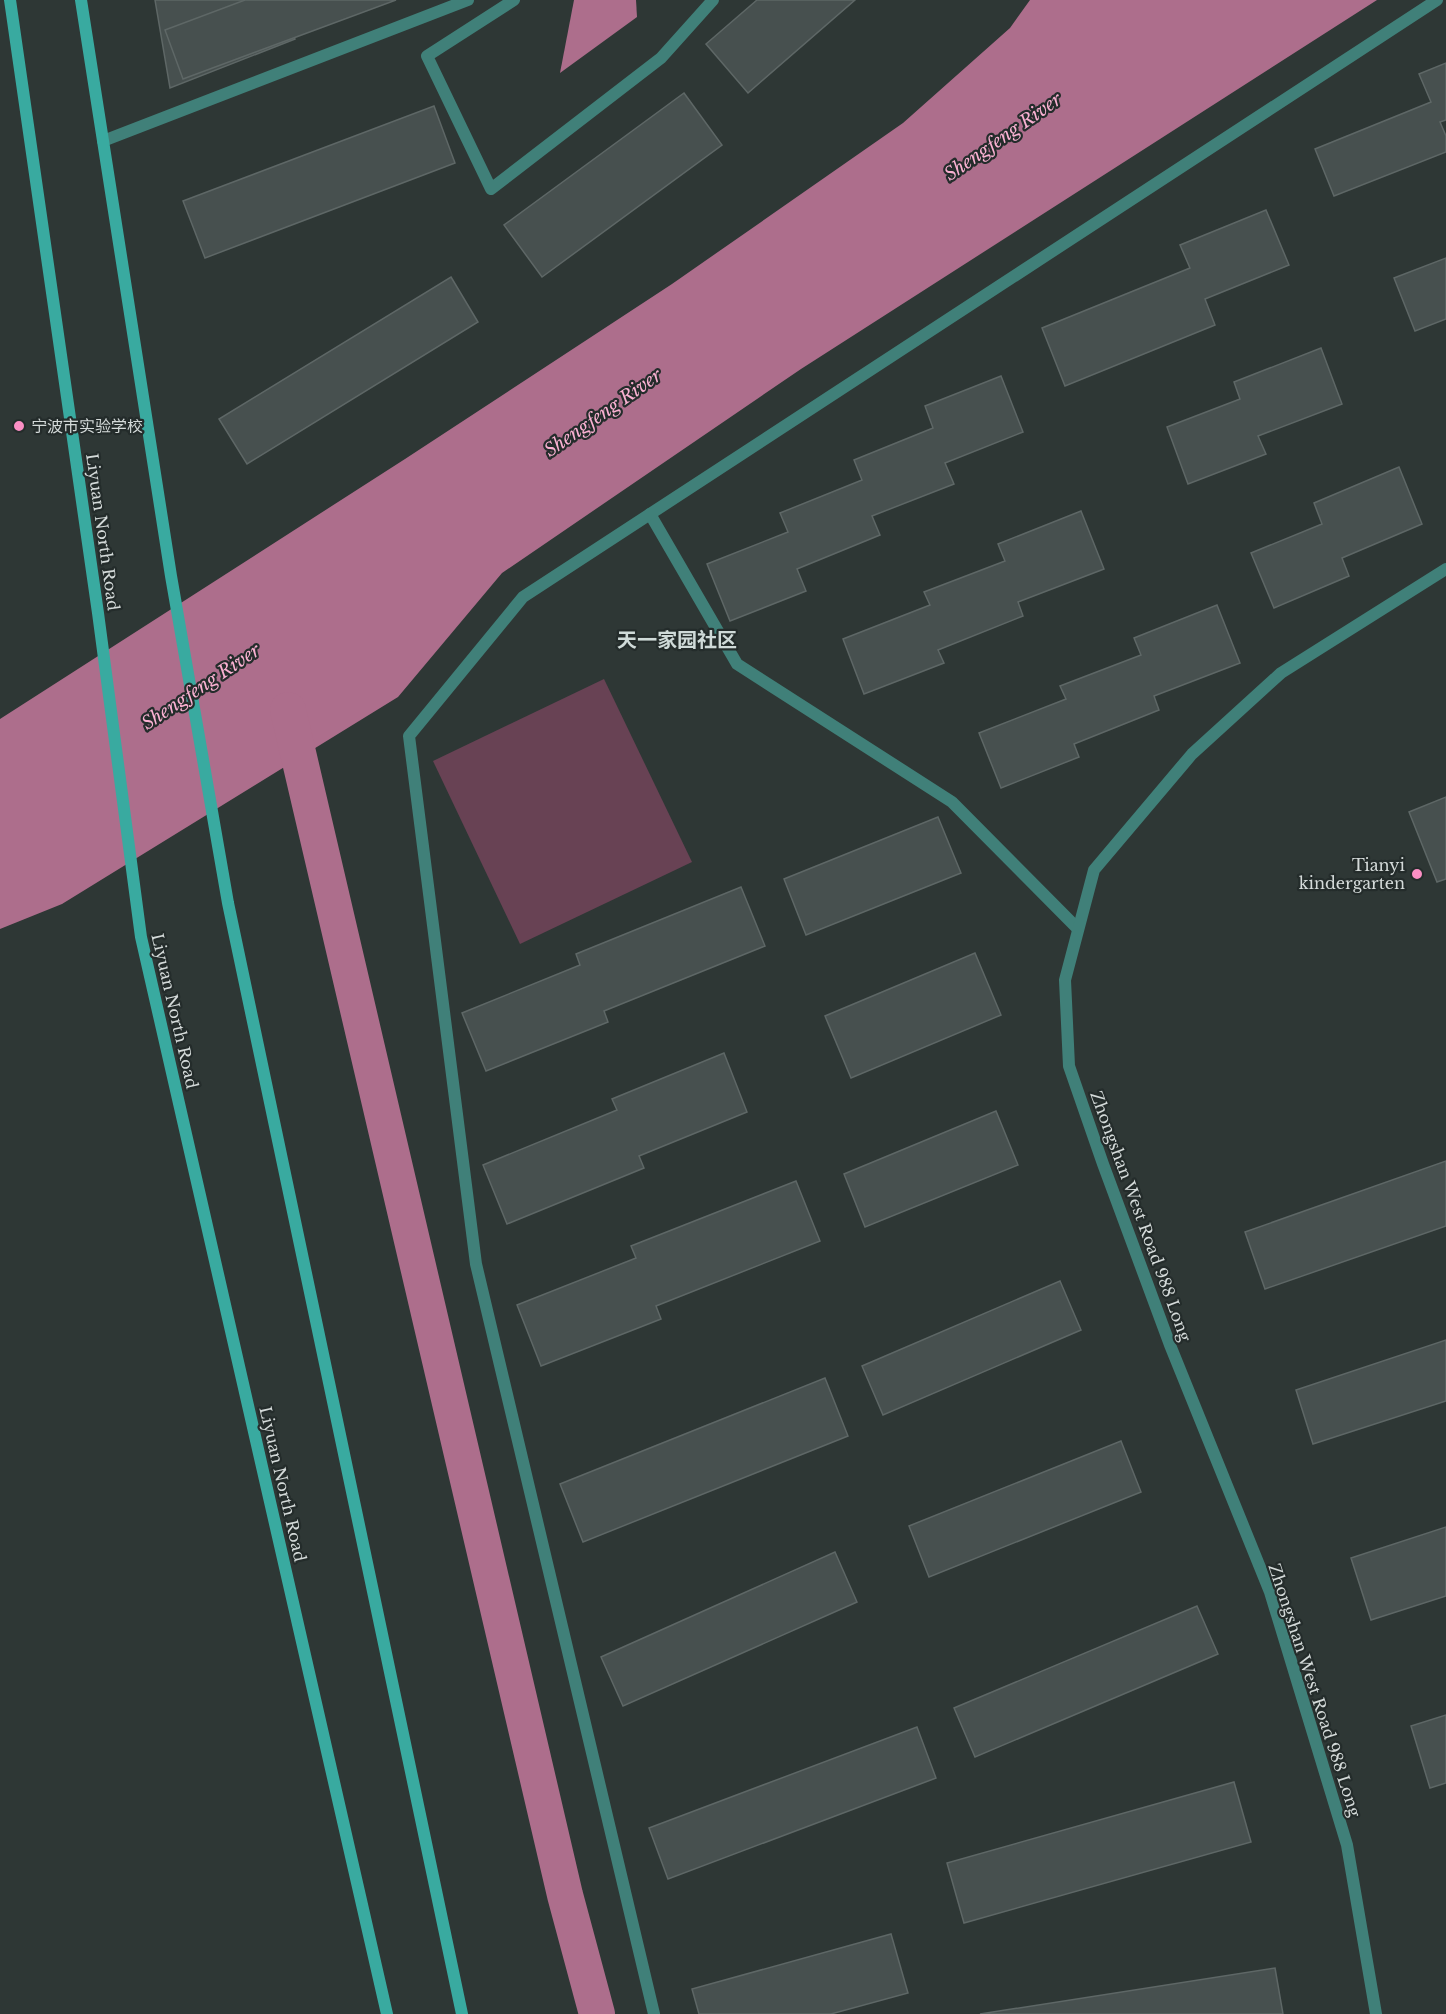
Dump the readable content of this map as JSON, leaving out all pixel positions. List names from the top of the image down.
{
  "streets": {
    "main road": ["Liyuan North Road"],
    "street": ["Zhongshan West Road 988 Long"]
  },
  "districts": ["天一家园社区"],
  "water": ["Shengfeng River"],
  "places": ["宁波市实验学校", "Tianyi kindergarten"]
}
